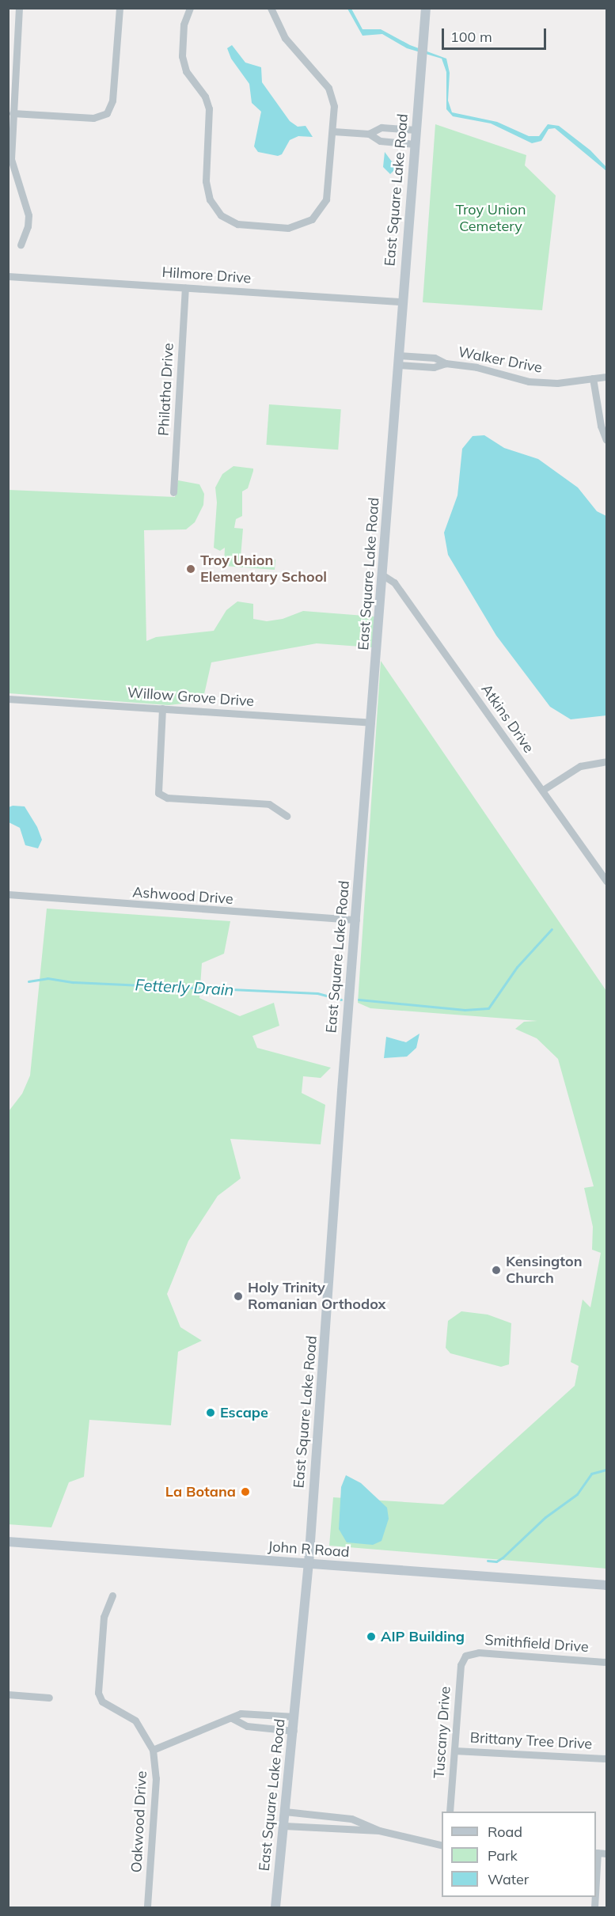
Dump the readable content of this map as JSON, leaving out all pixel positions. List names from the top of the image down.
{
  "streets": {
    "main road": ["East Square Lake Road", "John R Road"],
    "street": [
      "Hilmore Drive",
      "Walker Drive",
      "Philatha Drive",
      "Willow Grove Drive",
      "Atkins Drive",
      "Ashwood Drive",
      "Smithfield Drive",
      "Tuscany Drive",
      "Brittany Tree Drive",
      "Oakwood Drive"
    ]
  },
  "crossings": [
    ["East Square Lake Road", "Hilmore Drive"],
    ["East Square Lake Road", "Walker Drive"],
    ["East Square Lake Road", "Willow Grove Drive"],
    ["East Square Lake Road", "Atkins Drive"],
    ["East Square Lake Road", "Ashwood Drive"],
    ["East Square Lake Road", "John R Road"],
    ["Hilmore Drive", "Philatha Drive"],
    ["Smithfield Drive", "Tuscany Drive"],
    ["Tuscany Drive", "Brittany Tree Drive"]
  ],
  "water": ["Fetterly Drain"],
  "parks": ["Troy Union Cemetery"],
  "places": [
    "Troy Union Elementary School",
    "Kensington Church",
    "Holy Trinity Romanian Orthodox",
    "Escape",
    "La Botana",
    "AIP Building"
  ],
  "legend": ["Road", "Park", "Water"],
  "scale_bar": "100 m"
}
